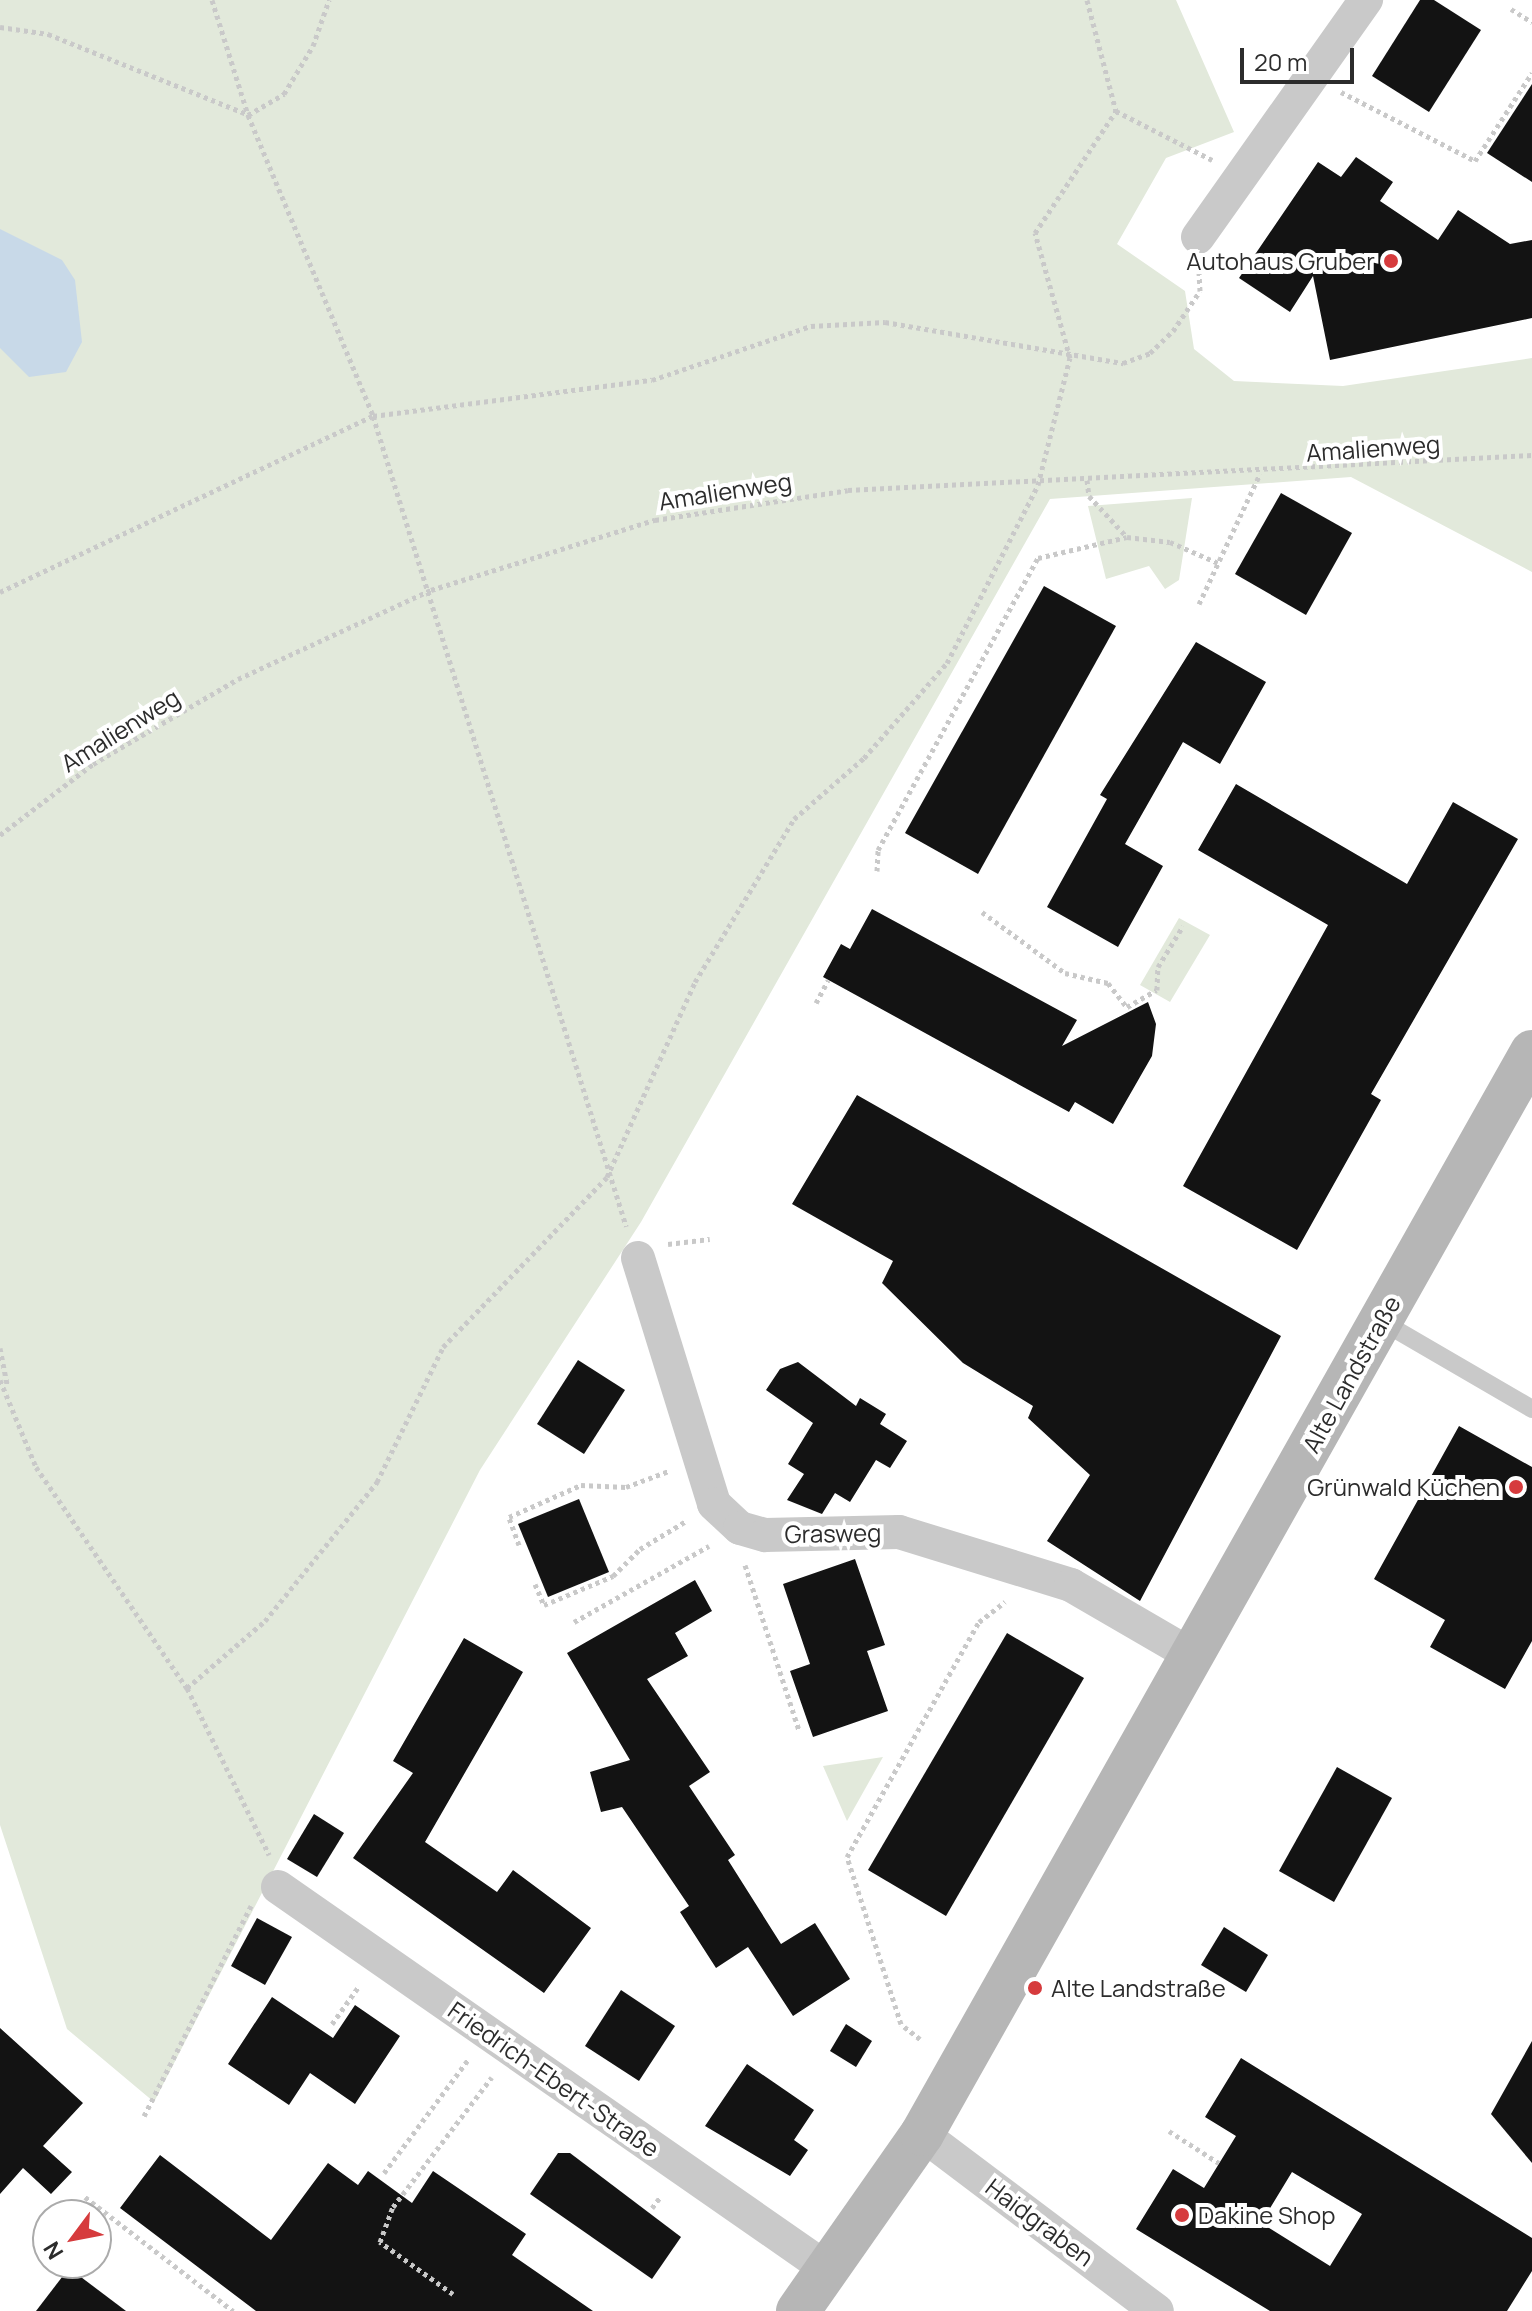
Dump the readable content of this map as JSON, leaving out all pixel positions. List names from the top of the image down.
{
  "streets": {
    "main road": ["Alte Landstraße"],
    "street": ["Grasweg", "Friedrich-Ebert-Straße", "Haidgraben"],
    "path": ["Amalienweg"]
  },
  "crossings": [
    ["Alte Landstraße", "Grasweg"],
    ["Alte Landstraße", "Friedrich-Ebert-Straße"],
    ["Alte Landstraße", "Haidgraben"]
  ],
  "places": [
    "Autohaus Gruber",
    "Grünwald Küchen",
    "Alte Landstraße",
    "Dakine Shop"
  ],
  "scale_bar": "20 m",
  "north": "bottom left"
}
